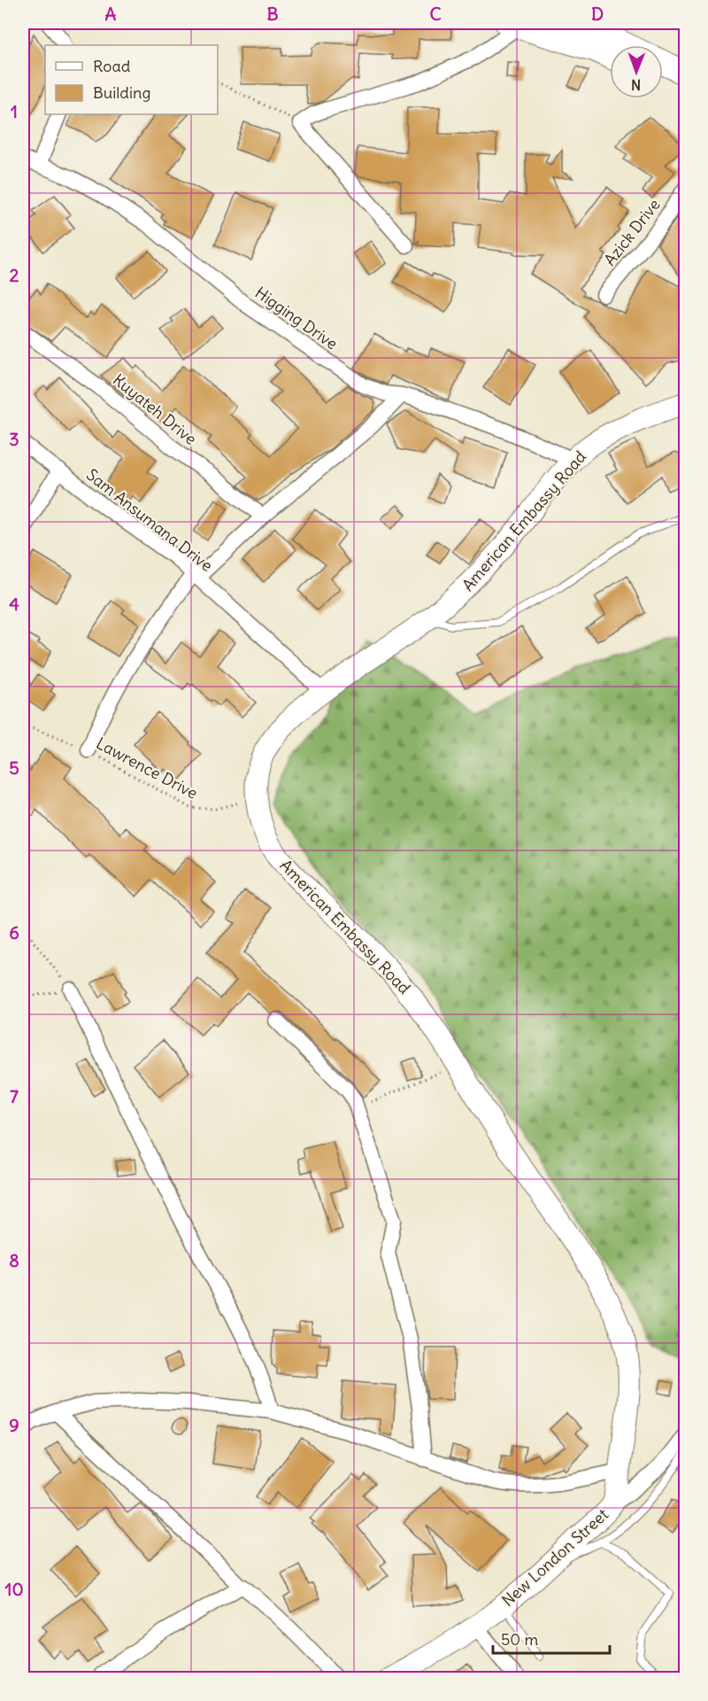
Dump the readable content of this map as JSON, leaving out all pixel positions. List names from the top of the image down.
{
  "streets": {
    "street": [
      "Azick Drive",
      "Higging Drive",
      "Kuyateh Drive",
      "Sam Ansumana Drive",
      "American Embassy Road",
      "New London Street"
    ],
    "path": ["Lawrence Drive"]
  },
  "crossings": [
    ["Higging Drive", "American Embassy Road"],
    ["Sam Ansumana Drive", "American Embassy Road"],
    ["American Embassy Road", "Lawrence Drive"],
    ["American Embassy Road", "New London Street"]
  ],
  "legend": ["Road", "Building"],
  "scale_bar": "50 m",
  "north": "bottom",
  "grid": {
    "columns": [
      "A",
      "B",
      "C",
      "D"
    ],
    "rows": [
      "1",
      "2",
      "3",
      "4",
      "5",
      "6",
      "7",
      "8",
      "9",
      "10"
    ]
  }
}
